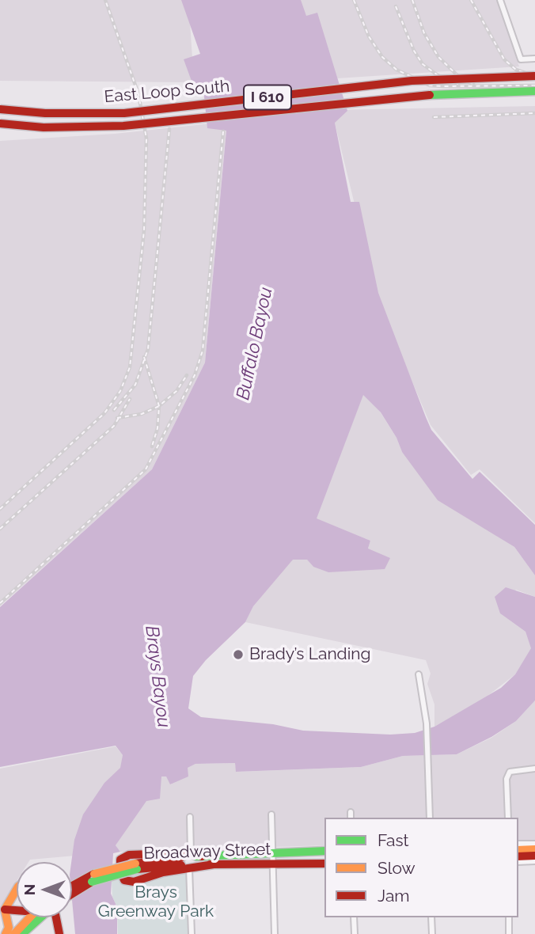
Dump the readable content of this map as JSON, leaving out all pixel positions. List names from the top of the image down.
{
  "streets": {
    "main road": ["East Loop South", "I 610", "Broadway Street"]
  },
  "water": ["Buffalo Bayou", "Brays Bayou"],
  "parks": ["Brays Greenway Park"],
  "places": ["Brady’s Landing"],
  "legend": ["Fast", "Slow", "Jam"],
  "north": "left"
}
